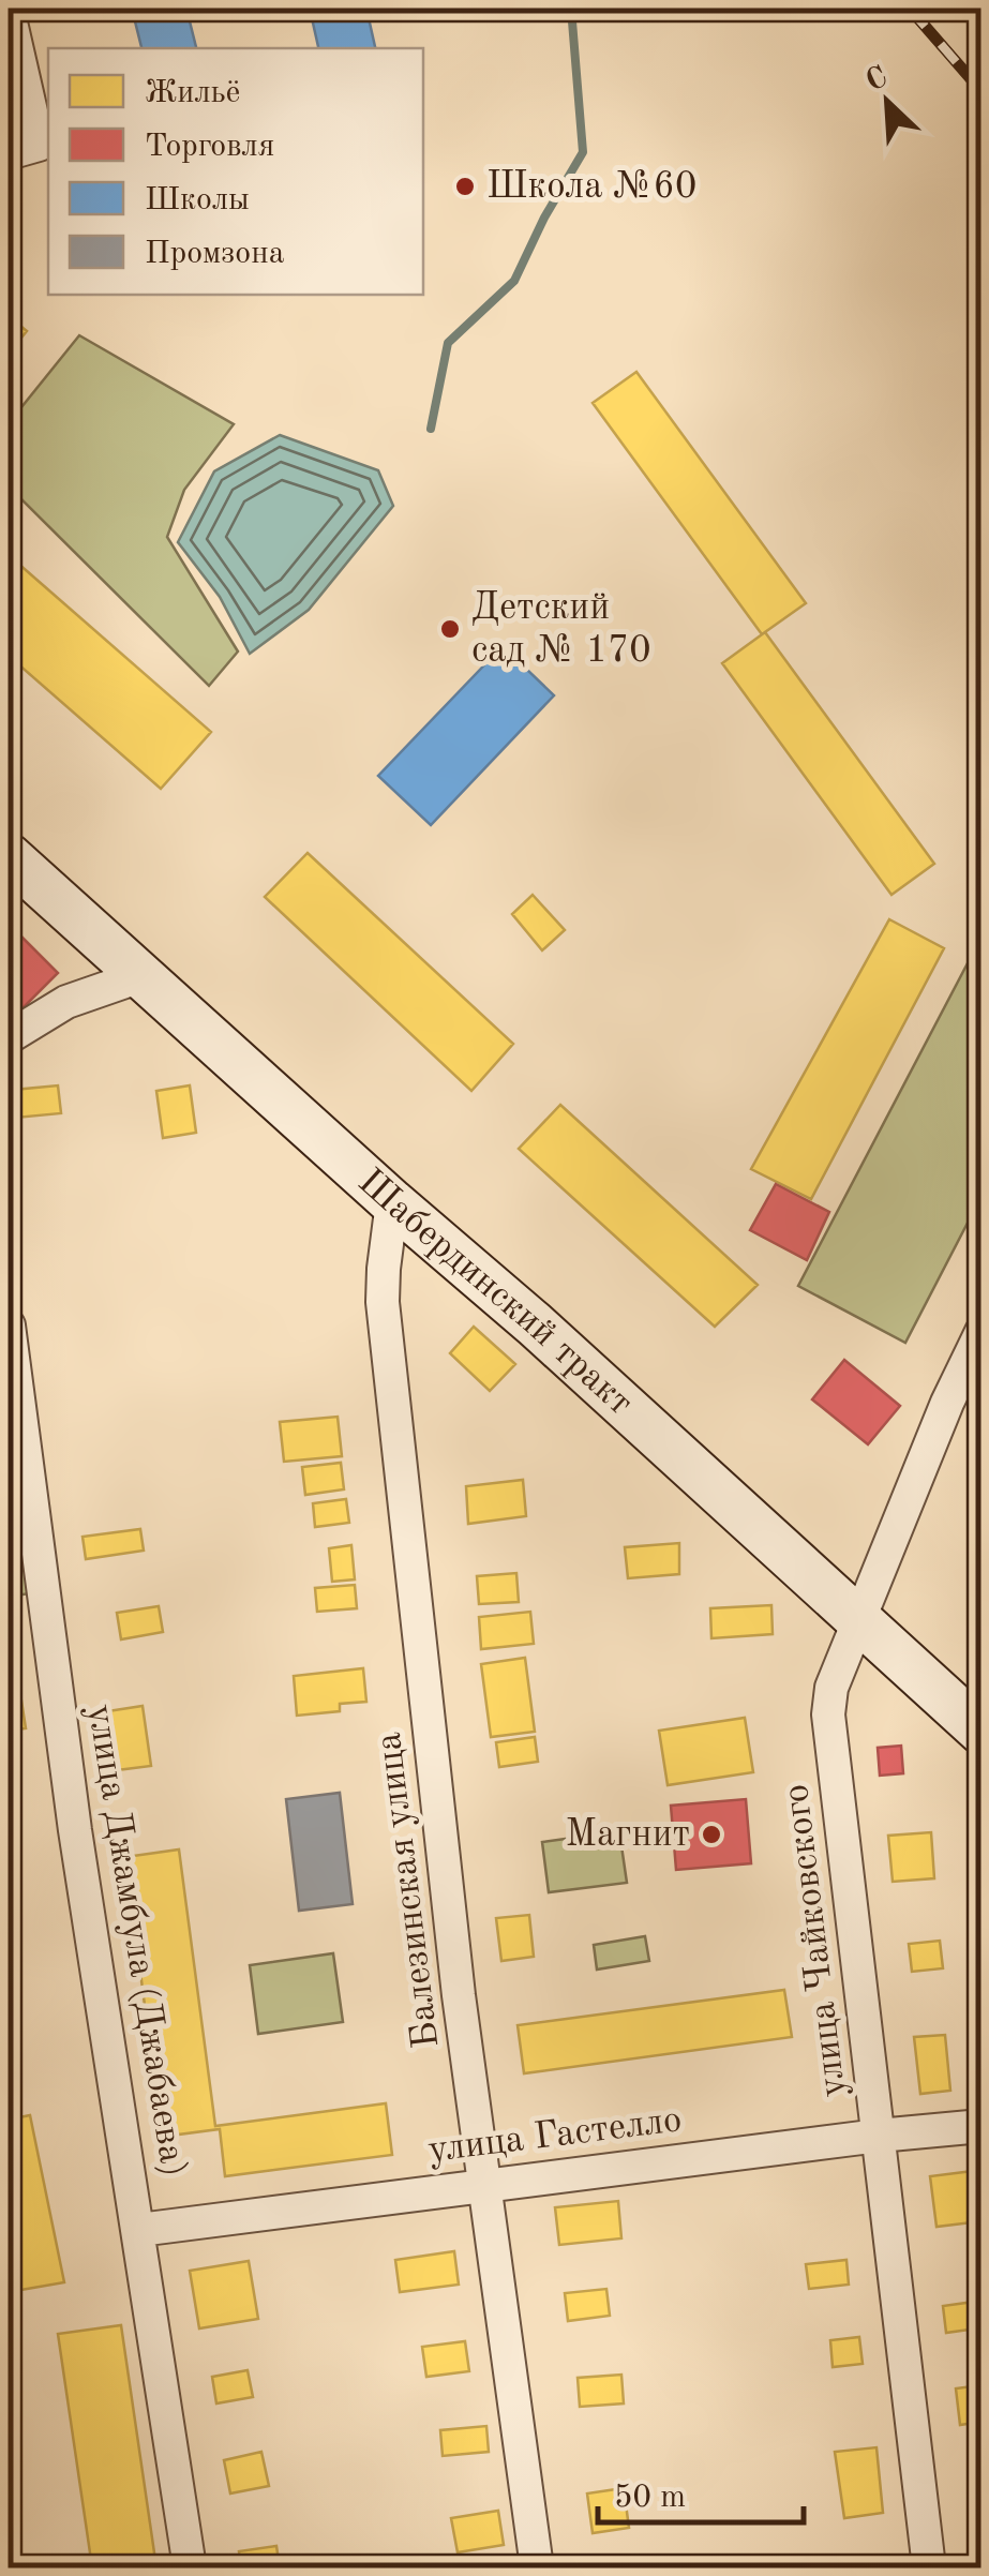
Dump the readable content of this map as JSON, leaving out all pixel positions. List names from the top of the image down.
{
  "streets": {
    "main road": ["Шабердинский тракт"],
    "street": [
      "Балезинская улица",
      "улица Джамбула (Джабаева)",
      "улица Чайковского",
      "улица Гастелло"
    ]
  },
  "crossings": [
    ["Шабердинский тракт", "Балезинская улица"],
    ["Шабердинский тракт", "улица Чайковского"],
    ["Балезинская улица", "улица Гастелло"],
    ["улица Джамбула (Джабаева)", "улица Гастелло"],
    ["улица Чайковского", "улица Гастелло"]
  ],
  "places": ["Школа №60", "Детский сад № 170", "Магнит"],
  "legend": [
    "Жильё",
    "Торговля",
    "Школы",
    "Промзона"
  ],
  "scale_bar": "50 m",
  "north": "top left"
}
